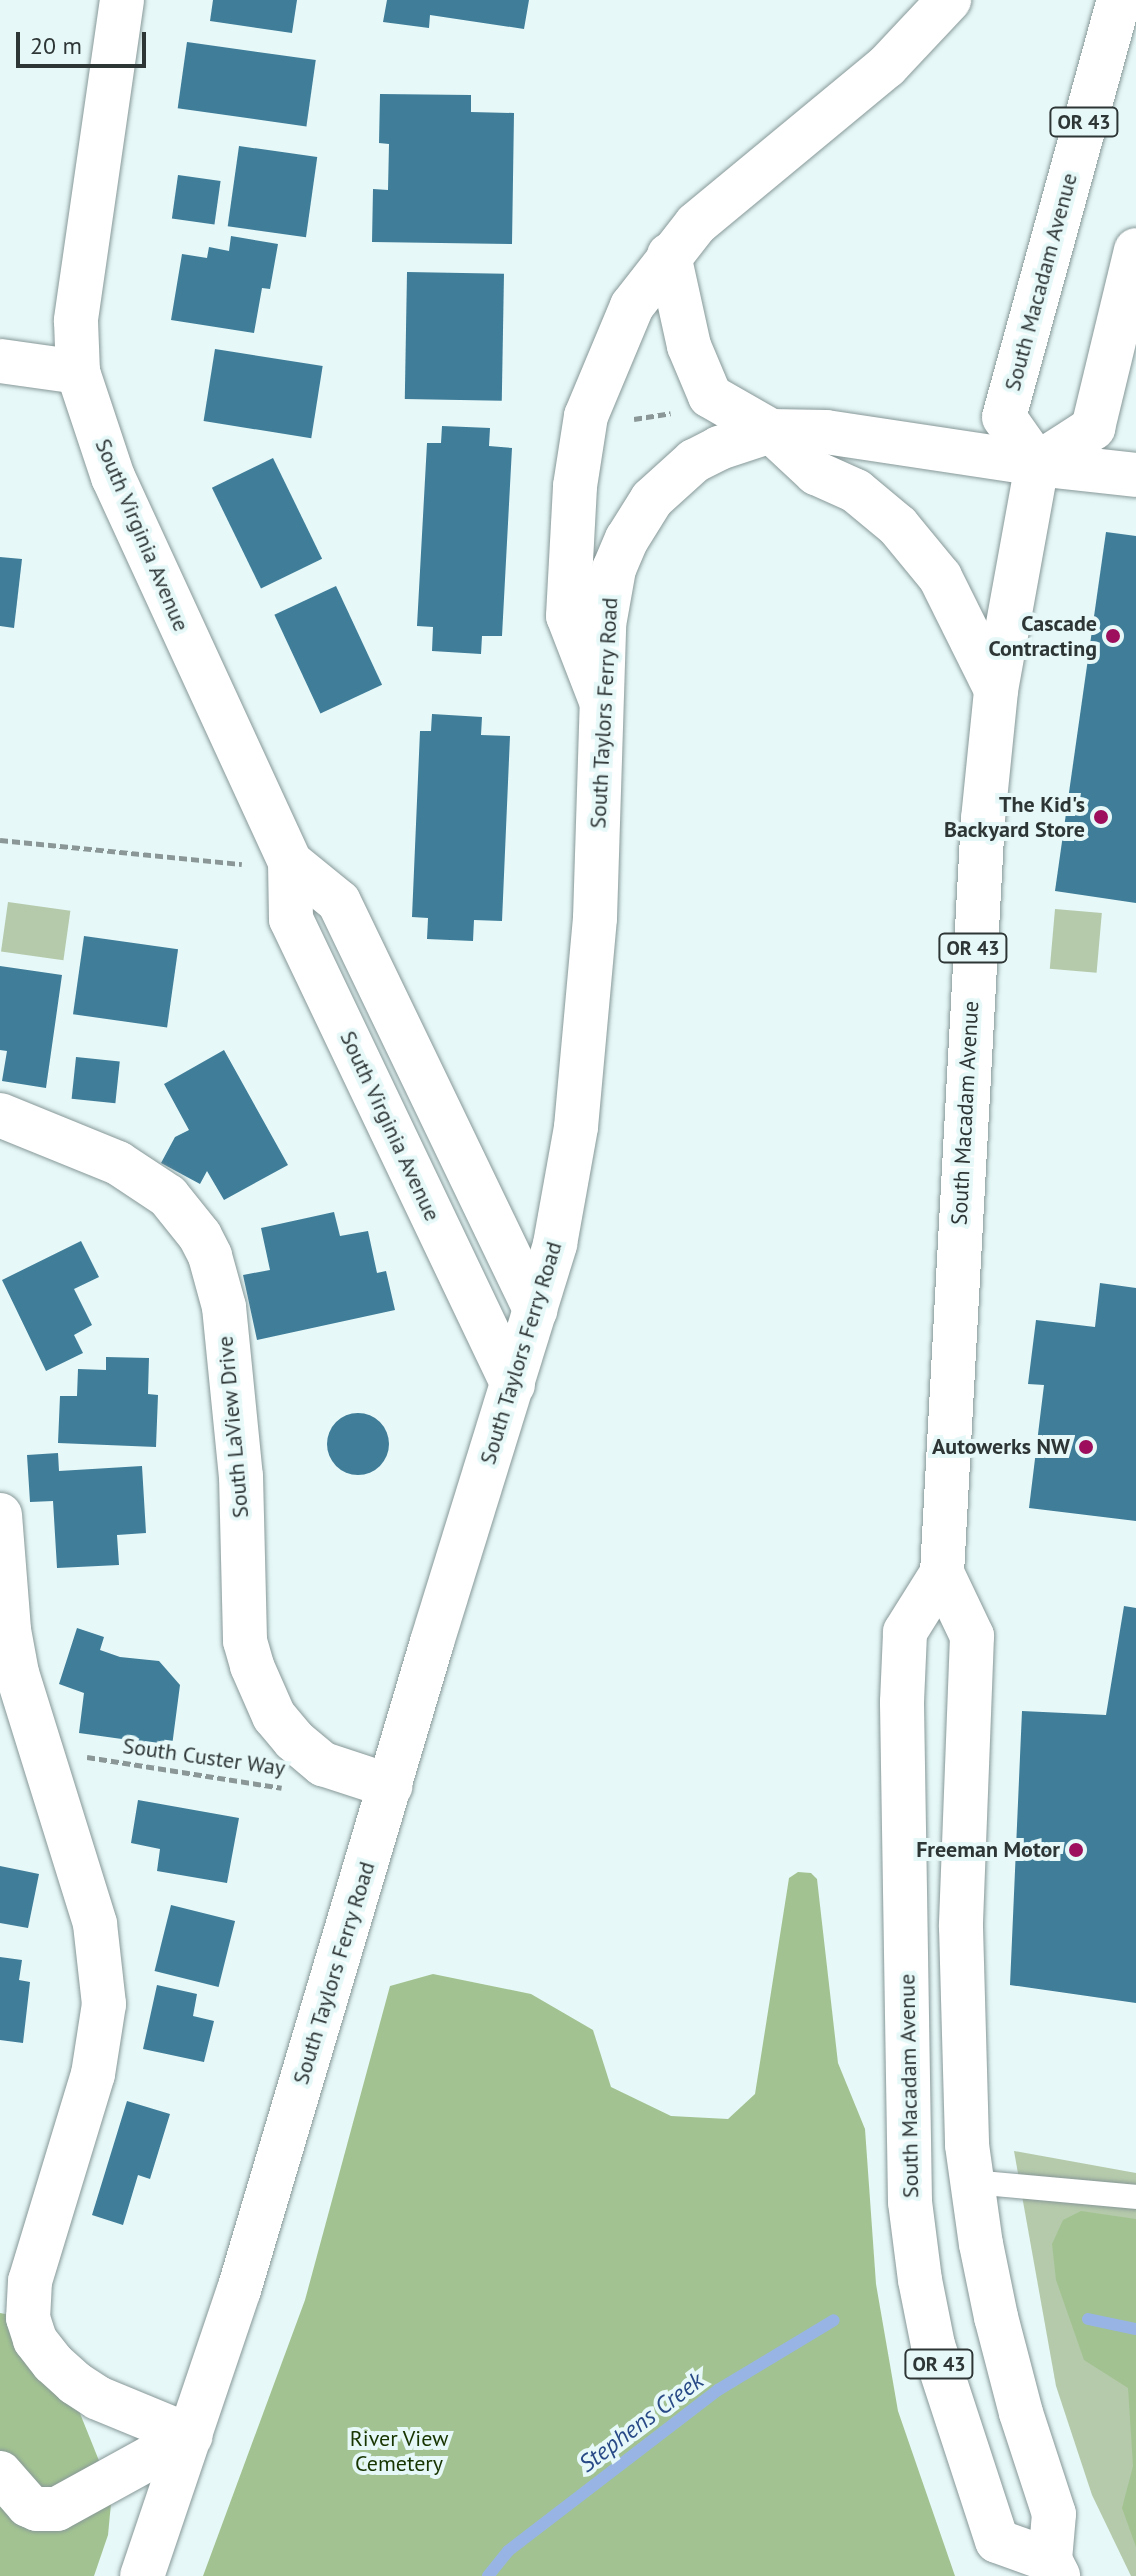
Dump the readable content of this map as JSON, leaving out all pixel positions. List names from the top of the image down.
{
  "streets": {
    "main road": [
      "OR 43",
      "South Macadam Avenue",
      "South Virginia Avenue",
      "South Taylors Ferry Road",
      "South LaView Drive"
    ],
    "path": ["South Custer Way"]
  },
  "crossings": [
    ["South Macadam Avenue", "South Taylors Ferry Road"],
    ["South Virginia Avenue", "South Taylors Ferry Road"],
    ["South Taylors Ferry Road", "South LaView Drive"],
    ["South LaView Drive", "South Custer Way"]
  ],
  "water": ["Stephens Creek"],
  "parks": ["River View Cemetery"],
  "places": [
    "Cascade Contracting",
    "The Kid's Backyard Store",
    "Autowerks NW",
    "Freeman Motor"
  ],
  "scale_bar": "20 m"
}
